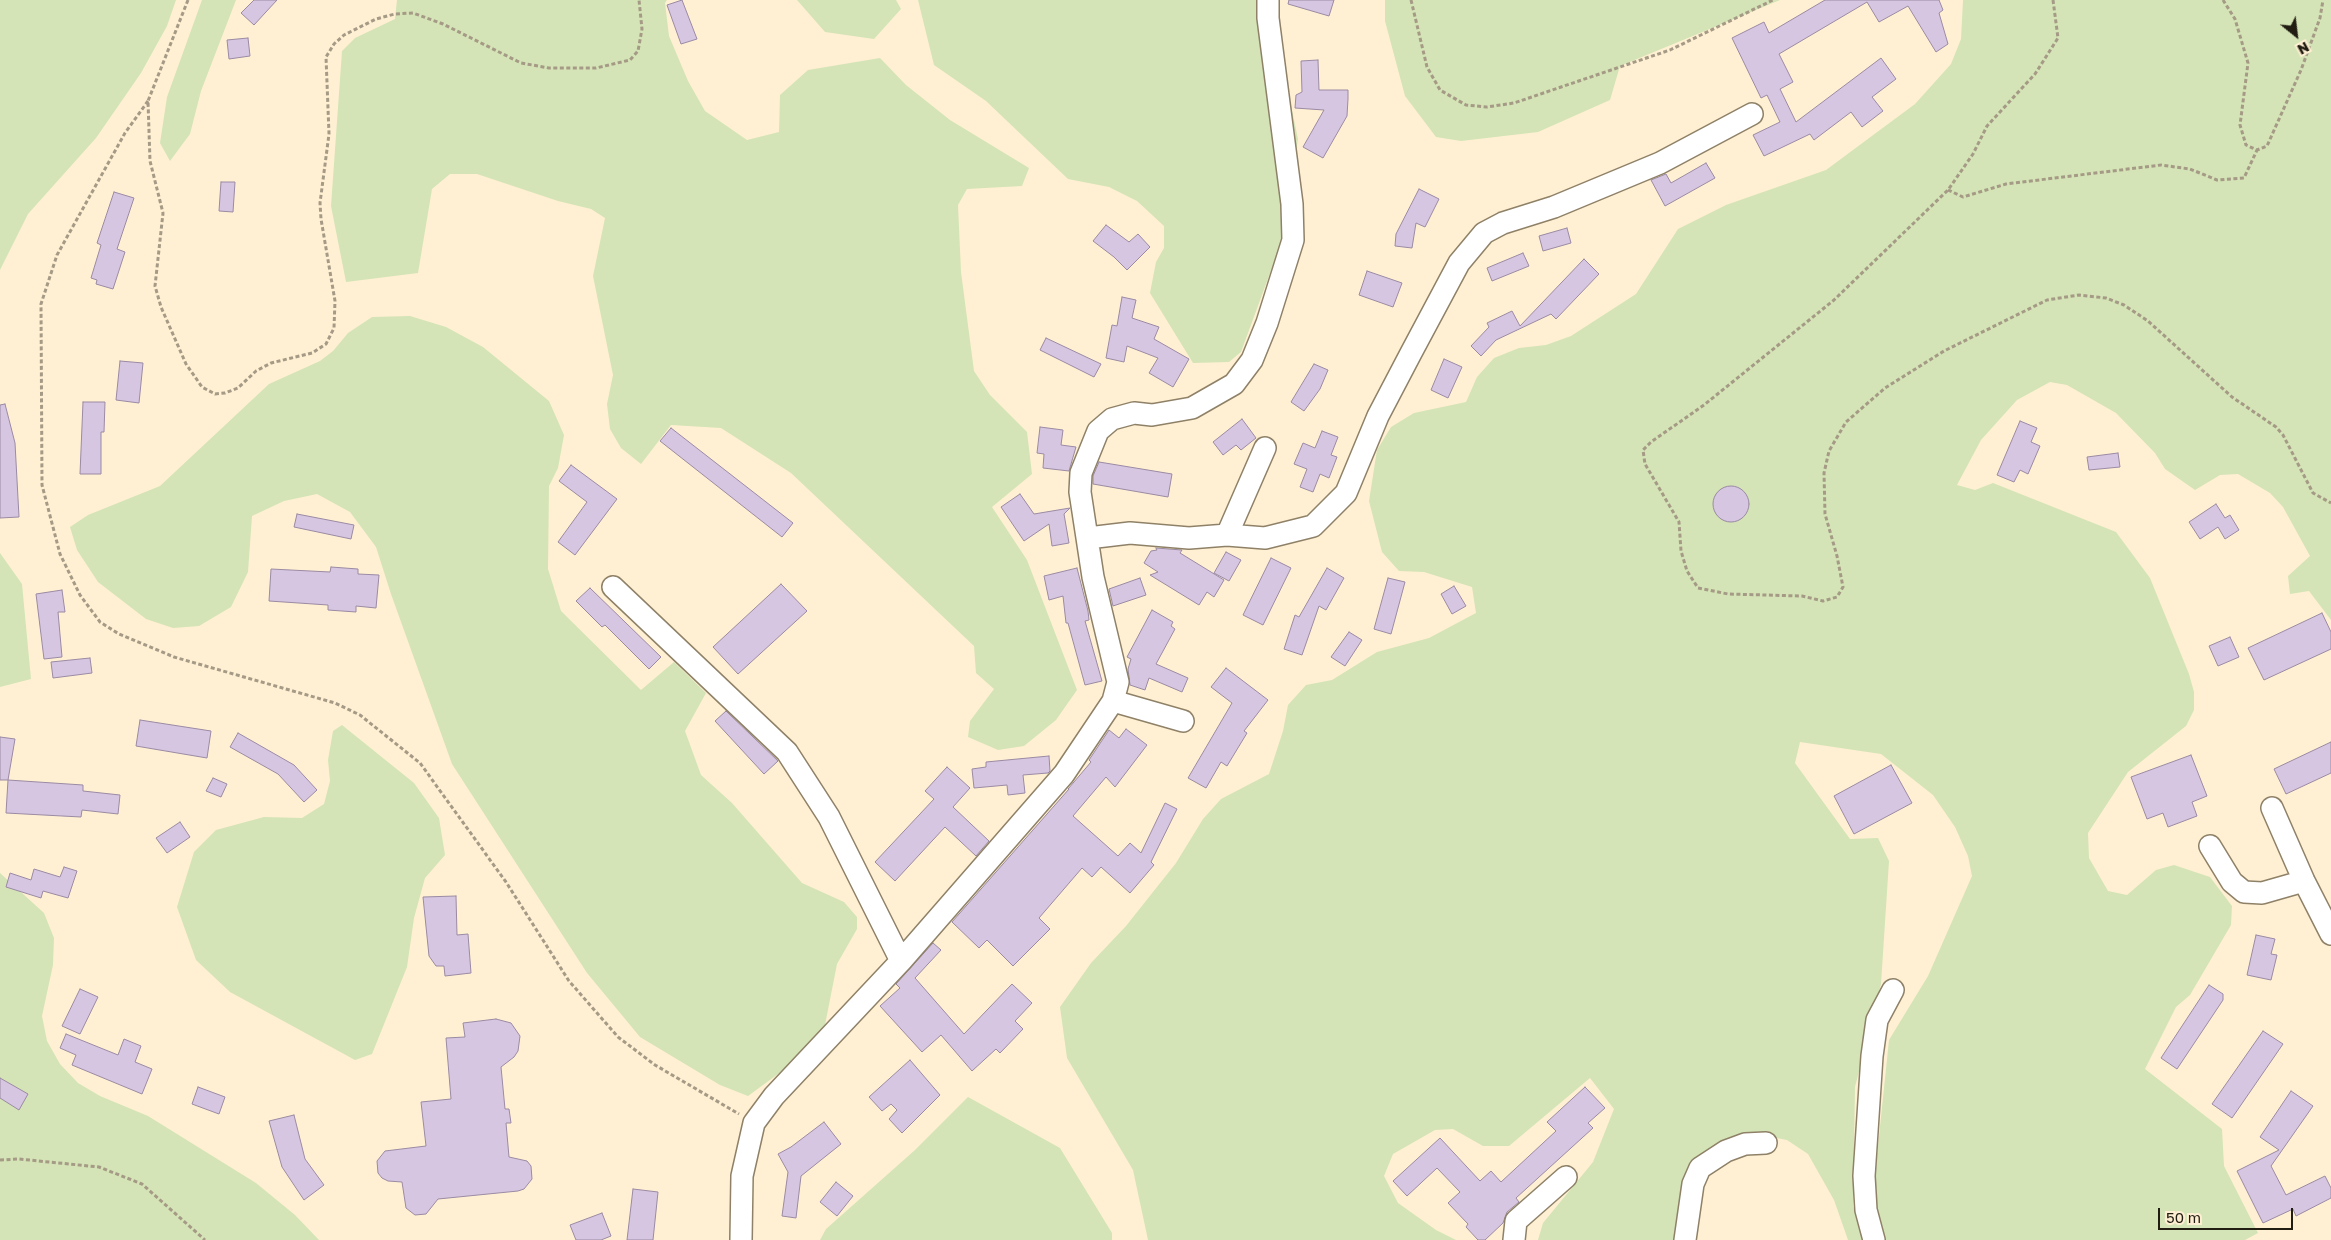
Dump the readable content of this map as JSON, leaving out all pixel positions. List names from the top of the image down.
{
  "scale_bar": "50 m",
  "north": "bottom right"
}
